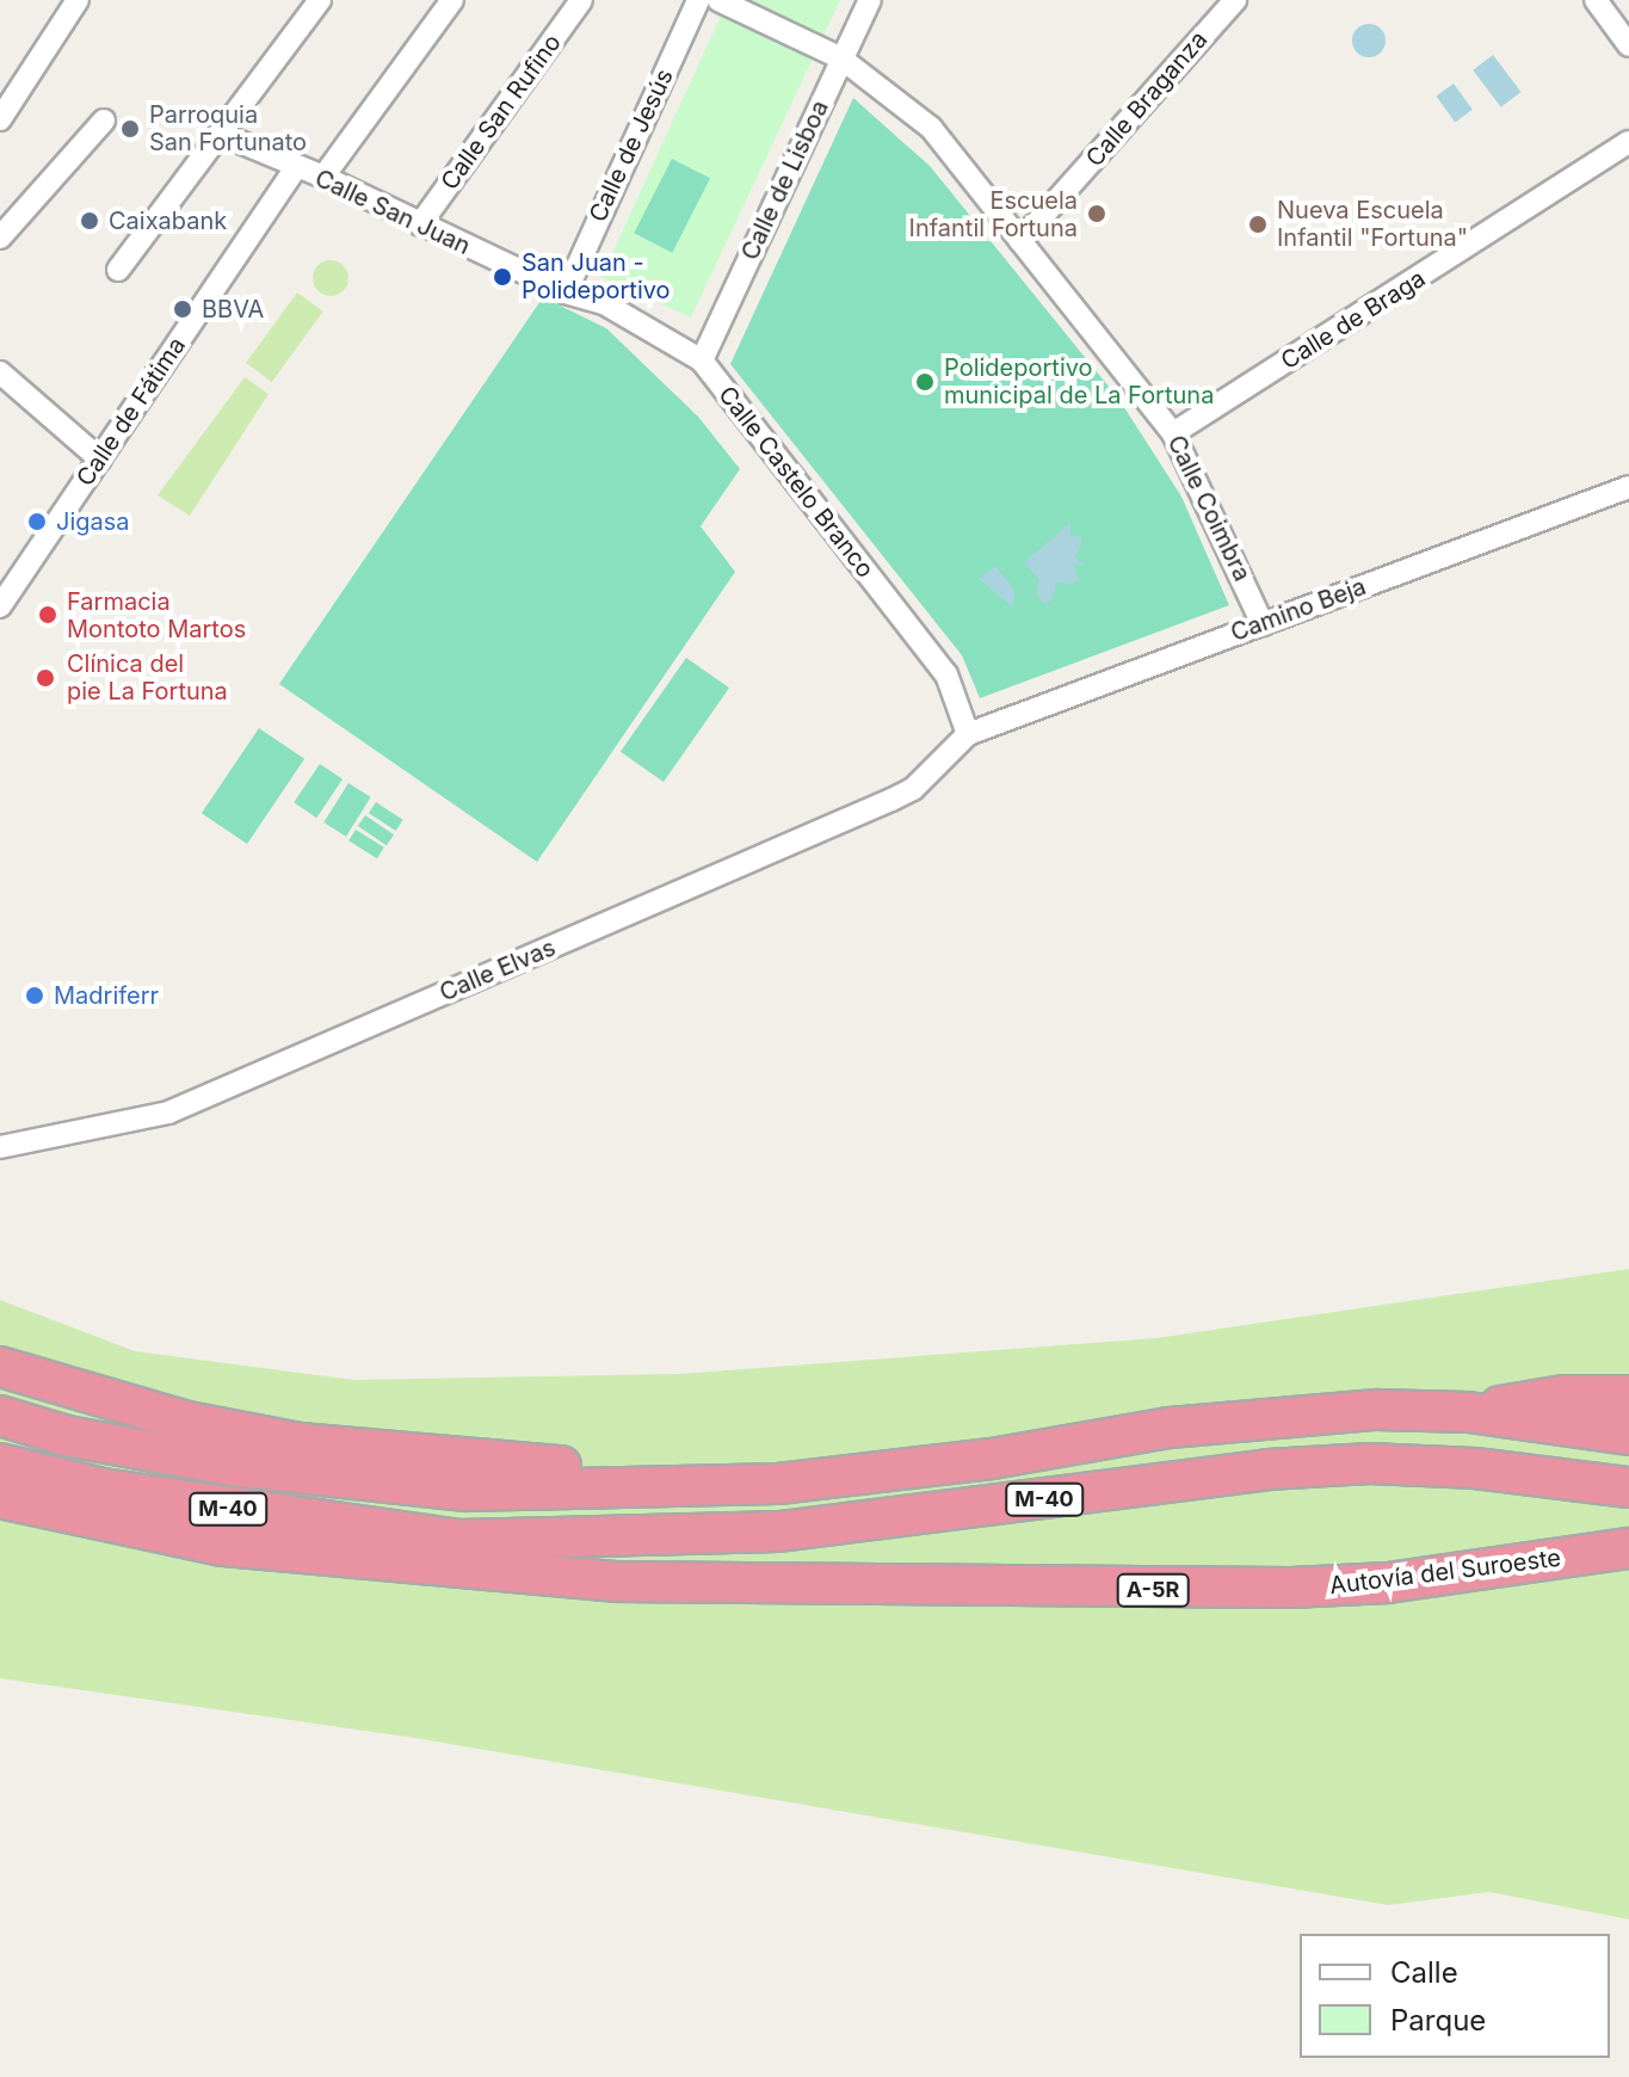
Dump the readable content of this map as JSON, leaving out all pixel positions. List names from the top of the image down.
{
  "streets": {
    "highway": ["M-40", "Autovía del Suroeste", "A-5R"],
    "street": [
      "Calle Braganza",
      "Calle San Rufino",
      "Calle de Jesús",
      "Calle de Lisboa",
      "Calle San Juan",
      "Calle de Braga",
      "Calle de Fátima",
      "Calle Castelo Branco",
      "Calle Coimbra",
      "Camino Beja",
      "Calle Elvas"
    ]
  },
  "crossings": [
    ["Calle Braganza", "Calle Coimbra"],
    ["Calle San Rufino", "Calle San Juan"],
    ["Calle de Jesús", "Calle San Juan"],
    ["Calle de Jesús", "Calle Castelo Branco"],
    ["Calle de Lisboa", "Calle Castelo Branco"],
    ["Calle de Lisboa", "Calle Coimbra"],
    ["Calle San Juan", "Calle de Fátima"],
    ["Calle San Juan", "Calle Castelo Branco"],
    ["Calle de Braga", "Calle Coimbra"],
    ["Calle Castelo Branco", "Camino Beja"],
    ["Calle Castelo Branco", "Calle Elvas"],
    ["Calle Coimbra", "Camino Beja"],
    ["Camino Beja", "Calle Elvas"],
    ["M-40", "A-5R"],
    ["Autovía del Suroeste", "A-5R"]
  ],
  "places": [
    "Parroquia San Fortunato",
    "Escuela Infantil Fortuna",
    "Caixabank",
    "Nueva Escuela Infantil \"Fortuna\"",
    "San Juan - Polideportivo",
    "BBVA",
    "Polideportivo municipal de La Fortuna",
    "Jigasa",
    "Farmacia Montoto Martos",
    "Clínica del pie La Fortuna",
    "Madriferr"
  ],
  "legend": ["Calle", "Parque"]
}
